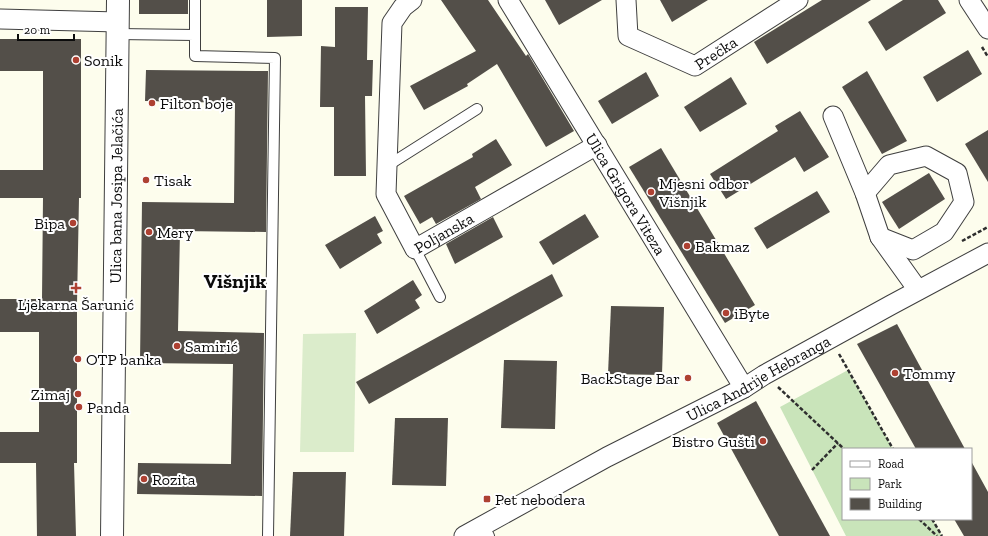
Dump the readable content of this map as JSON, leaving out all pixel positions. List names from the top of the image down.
{
  "streets": {
    "street": [
      "Prečka",
      "Ulica Grigora Viteza",
      "Ulica bana Josipa Jelačića",
      "Poljanska",
      "Ulica Andrije Hebranga"
    ]
  },
  "crossings": [
    ["Ulica Grigora Viteza", "Poljanska"],
    ["Ulica Grigora Viteza", "Ulica Andrije Hebranga"]
  ],
  "districts": ["Višnjik"],
  "places": {
    "other": [
      "Sonik",
      "Filton boje",
      "Tisak",
      "Mjesni odbor Višnjik",
      "Bipa",
      "Mery",
      "Bakmaz",
      "iByte",
      "Samirić",
      "OTP banka",
      "Tommy",
      "BackStage Bar",
      "Zimaj",
      "Panda",
      "Bistro Gušti",
      "Rozita"
    ],
    "health": ["Ljekarna Šarunić"],
    "transit": ["Pet nebodera"]
  },
  "legend": ["Road", "Park", "Building"],
  "scale_bar": "20 m"
}
